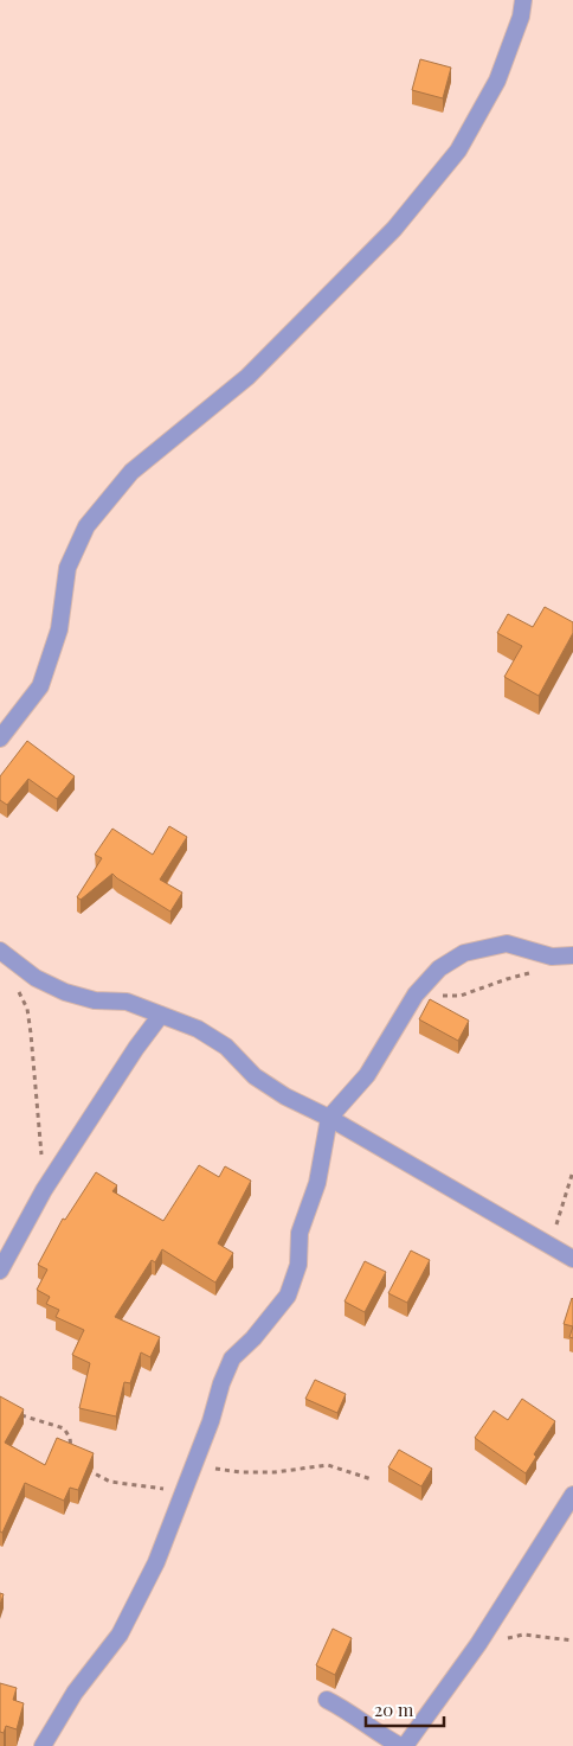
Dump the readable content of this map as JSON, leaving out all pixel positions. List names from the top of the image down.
{
  "scale_bar": "20 m"
}
